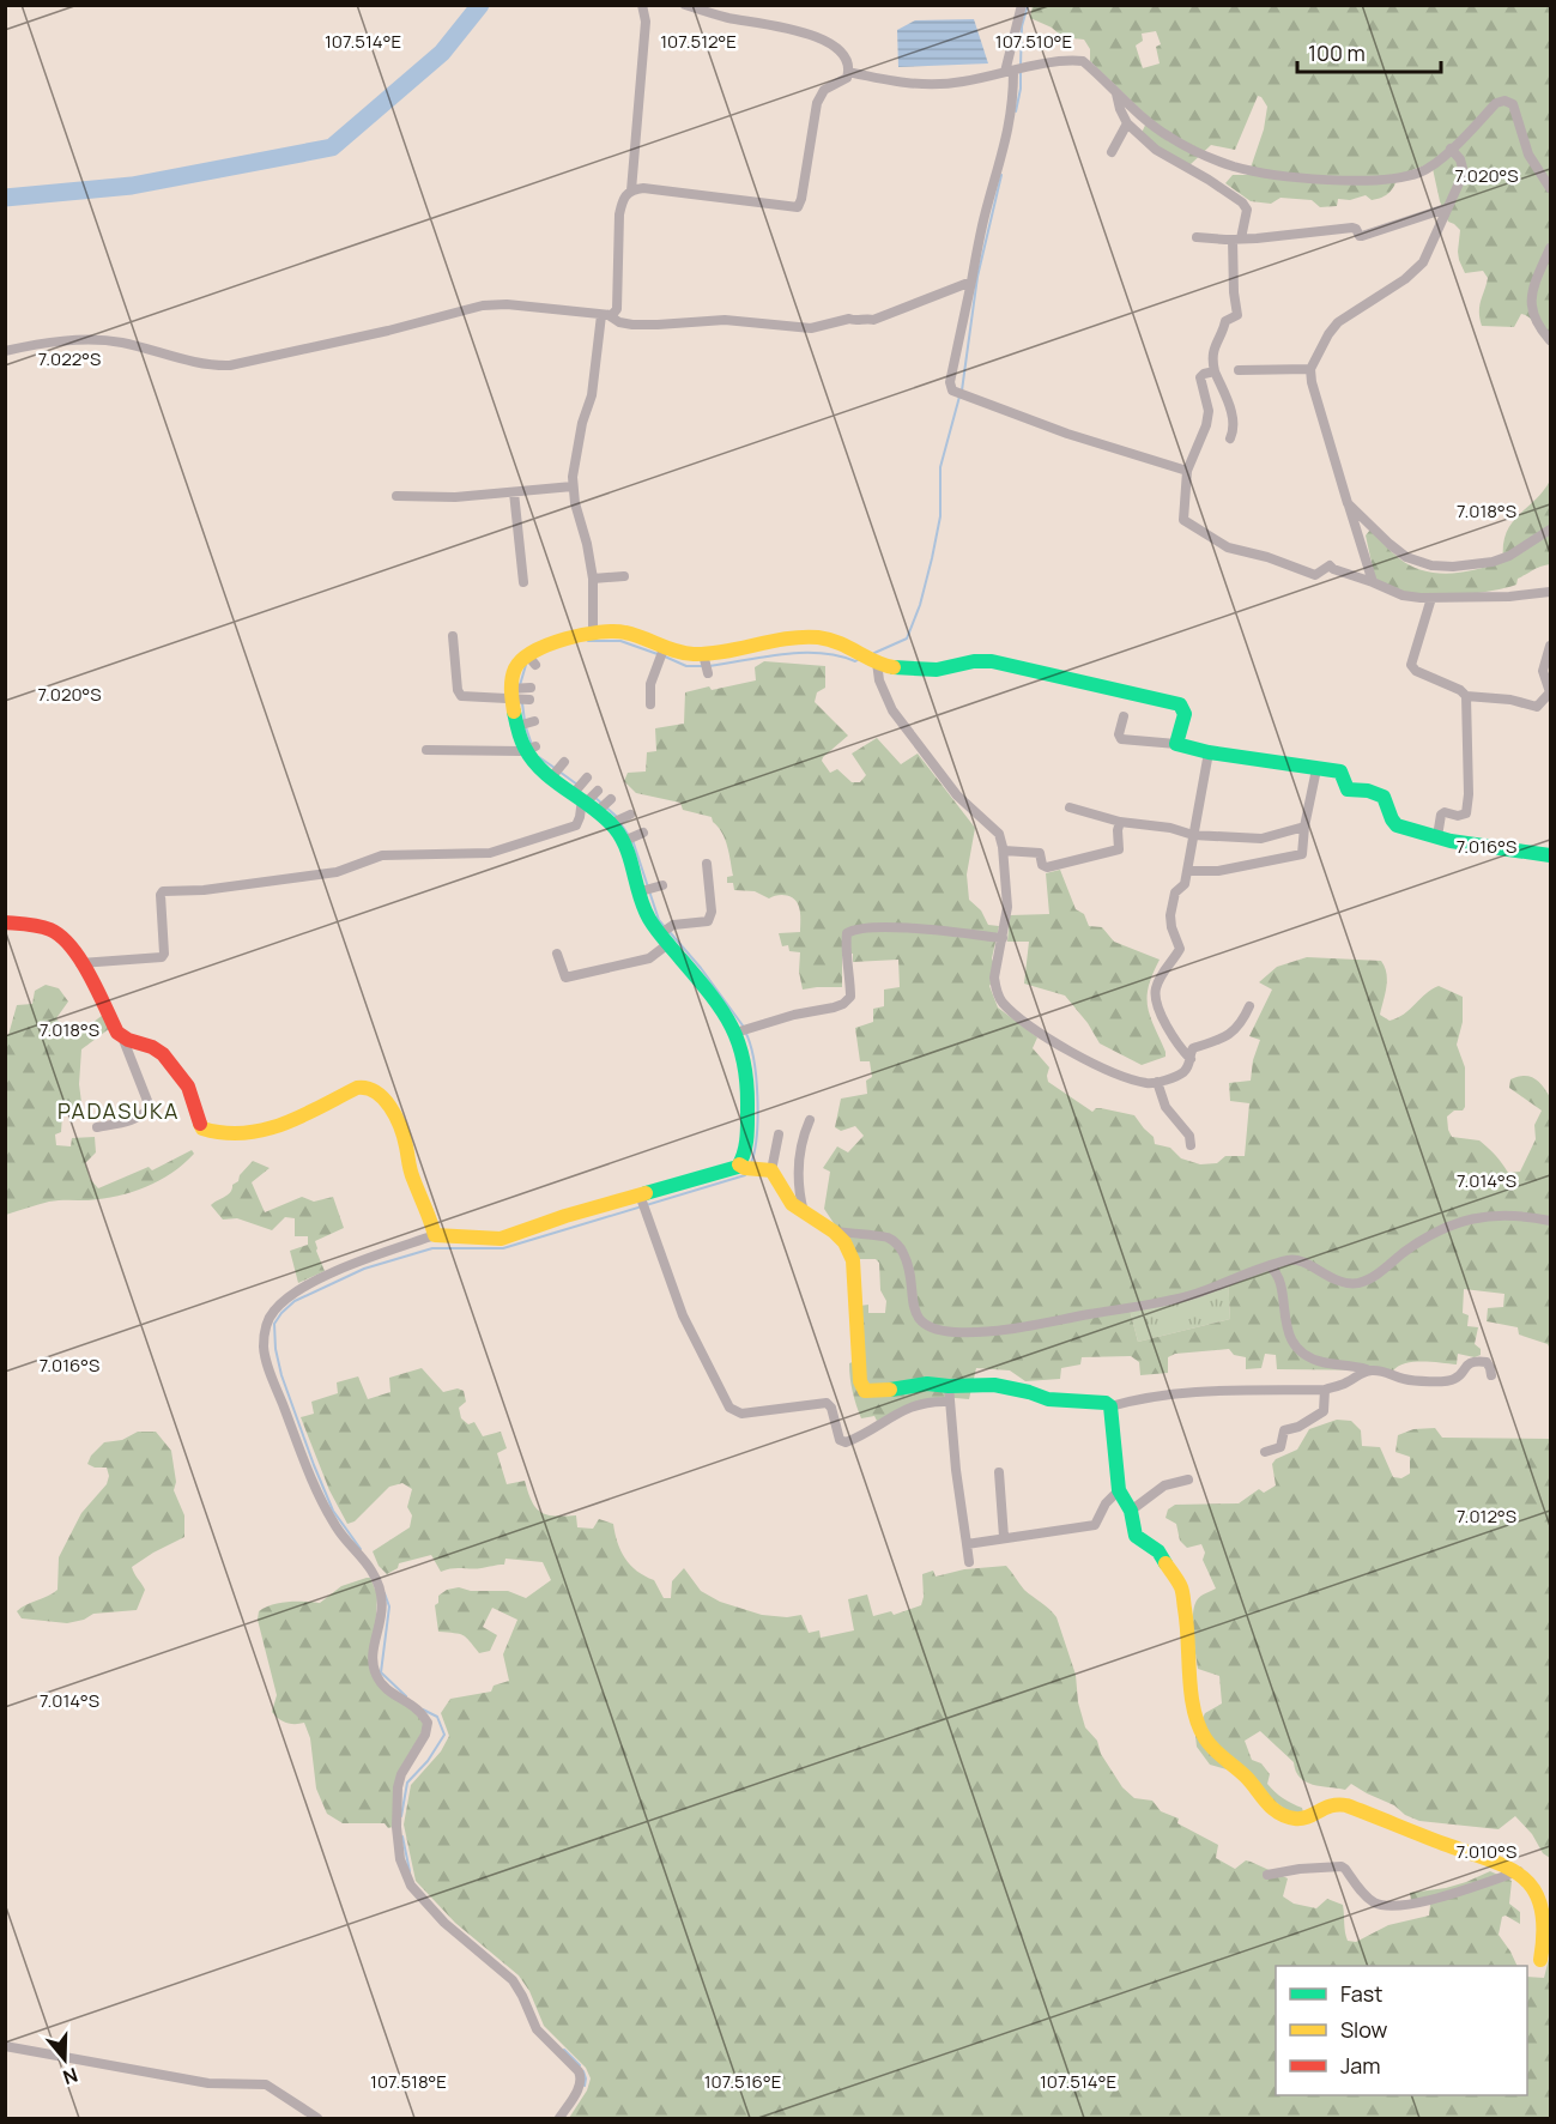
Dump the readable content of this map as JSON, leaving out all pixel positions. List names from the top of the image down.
{
  "districts": ["PADASUKA"],
  "legend": ["Fast", "Slow", "Jam"],
  "scale_bar": "100 m",
  "north": "bottom",
  "coordinates": [
    "107.514°E",
    "107.512°E",
    "107.510°E",
    "7.020°S",
    "7.022°S",
    "7.018°S",
    "7.016°S",
    "7.014°S",
    "7.012°S",
    "7.010°S",
    "107.518°E",
    "107.516°E"
  ]
}
